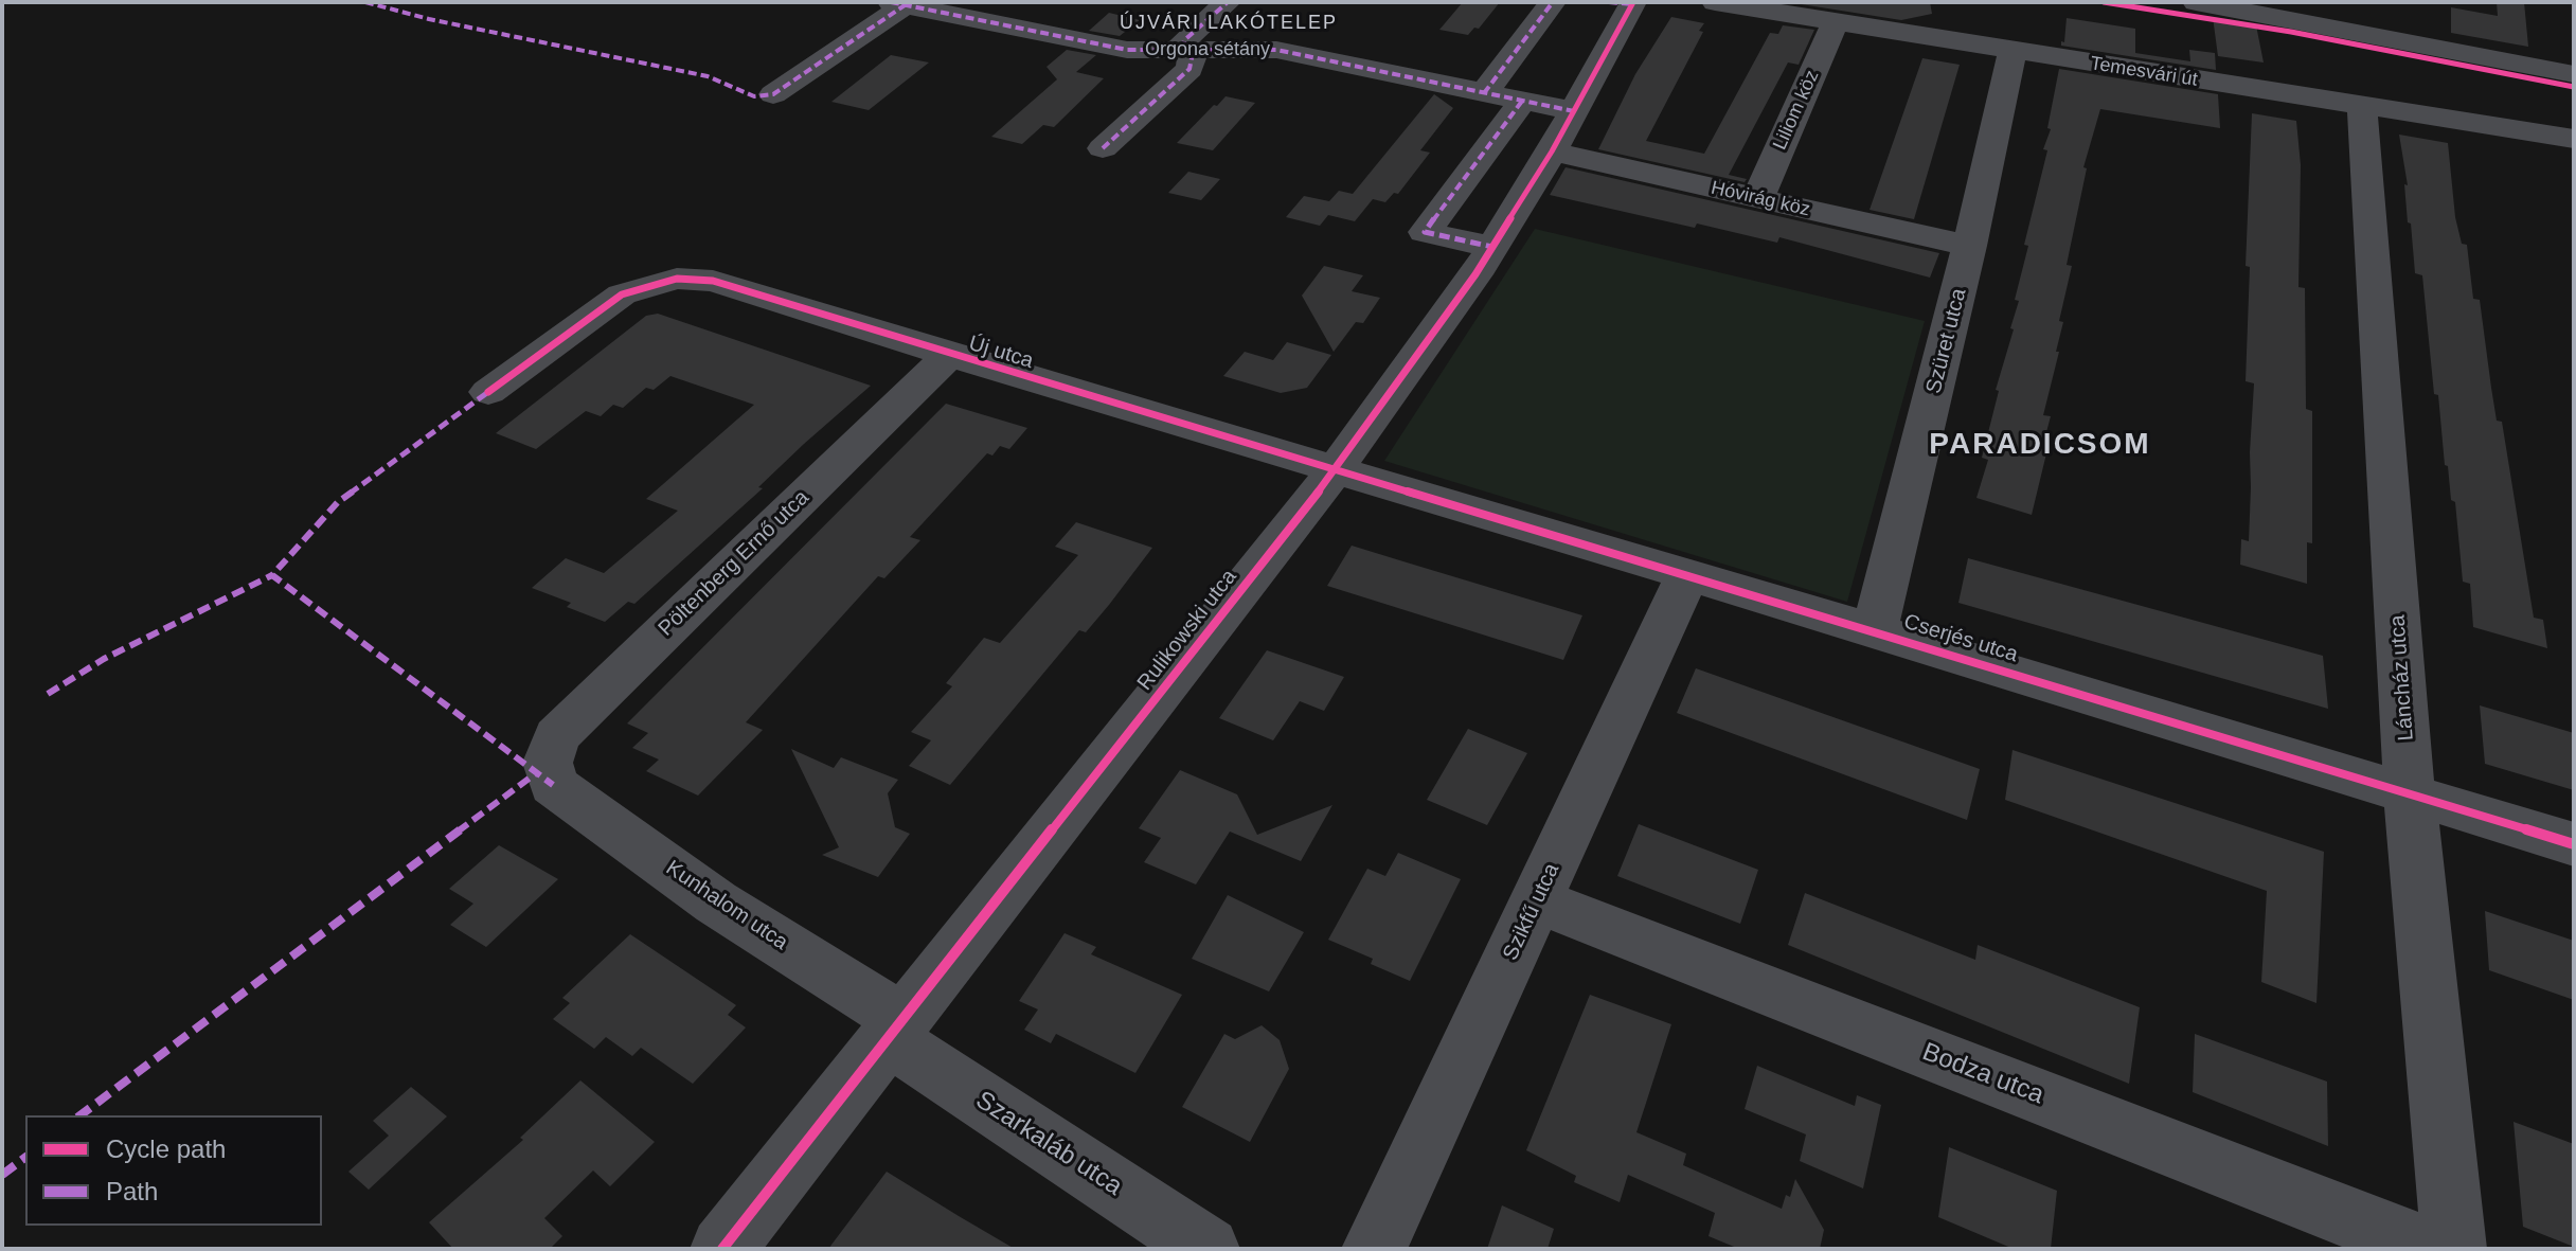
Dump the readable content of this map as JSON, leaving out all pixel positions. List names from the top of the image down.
{
  "streets": {
    "street": [
      "Orgona sétány",
      "Temesvári út",
      "Liliom köz",
      "Hóvirág köz",
      "Szüret utca",
      "Új utca",
      "Pöltenberg Ernő utca",
      "Rulikowski utca",
      "Cserjés utca",
      "Láncház utca",
      "Kunhalom utca",
      "Szikfű utca",
      "Bodza utca",
      "Szarkaláb utca"
    ]
  },
  "crossings": [
    ["Orgona sétány", "Rulikowski utca"],
    ["Temesvári út", "Liliom köz"],
    ["Temesvári út", "Szüret utca"],
    ["Temesvári út", "Láncház utca"],
    ["Liliom köz", "Hóvirág köz"],
    ["Hóvirág köz", "Szüret utca"],
    ["Hóvirág köz", "Rulikowski utca"],
    ["Szüret utca", "Cserjés utca"],
    ["Új utca", "Pöltenberg Ernő utca"],
    ["Új utca", "Rulikowski utca"],
    ["Új utca", "Cserjés utca"],
    ["Pöltenberg Ernő utca", "Kunhalom utca"],
    ["Rulikowski utca", "Cserjés utca"],
    ["Rulikowski utca", "Kunhalom utca"],
    ["Rulikowski utca", "Szarkaláb utca"],
    ["Cserjés utca", "Láncház utca"],
    ["Cserjés utca", "Szikfű utca"],
    ["Kunhalom utca", "Szarkaláb utca"],
    ["Szikfű utca", "Bodza utca"]
  ],
  "districts": ["ÚJVÁRI LAKÓTELEP", "PARADICSOM"],
  "legend": ["Cycle path", "Path"]
}
